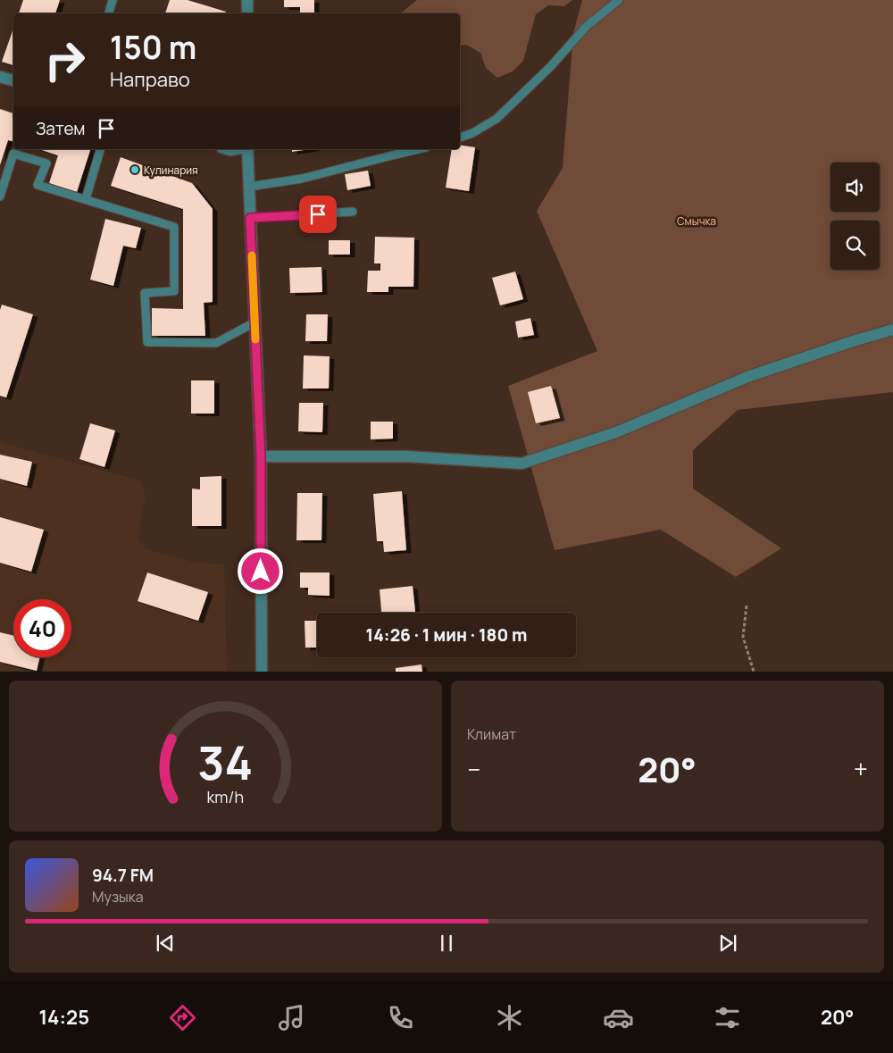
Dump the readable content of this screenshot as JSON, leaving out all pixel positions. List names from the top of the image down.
{
  "parks": ["Смычка"],
  "places": ["Кулинария"],
  "page": {
    "turn": ["150 m", "Направо"],
    "then": "Затем",
    "limit": "40",
    "trip": "14:26 · 1 мин · 180 m",
    "tile": "Климат",
    "heat": ["−", "20°", "+"],
    "song": ["94.7 FM", "Музыка"],
    "tabs": ["14:25", "20°"],
    "gauge": ["34", "km/h"]
  }
}
